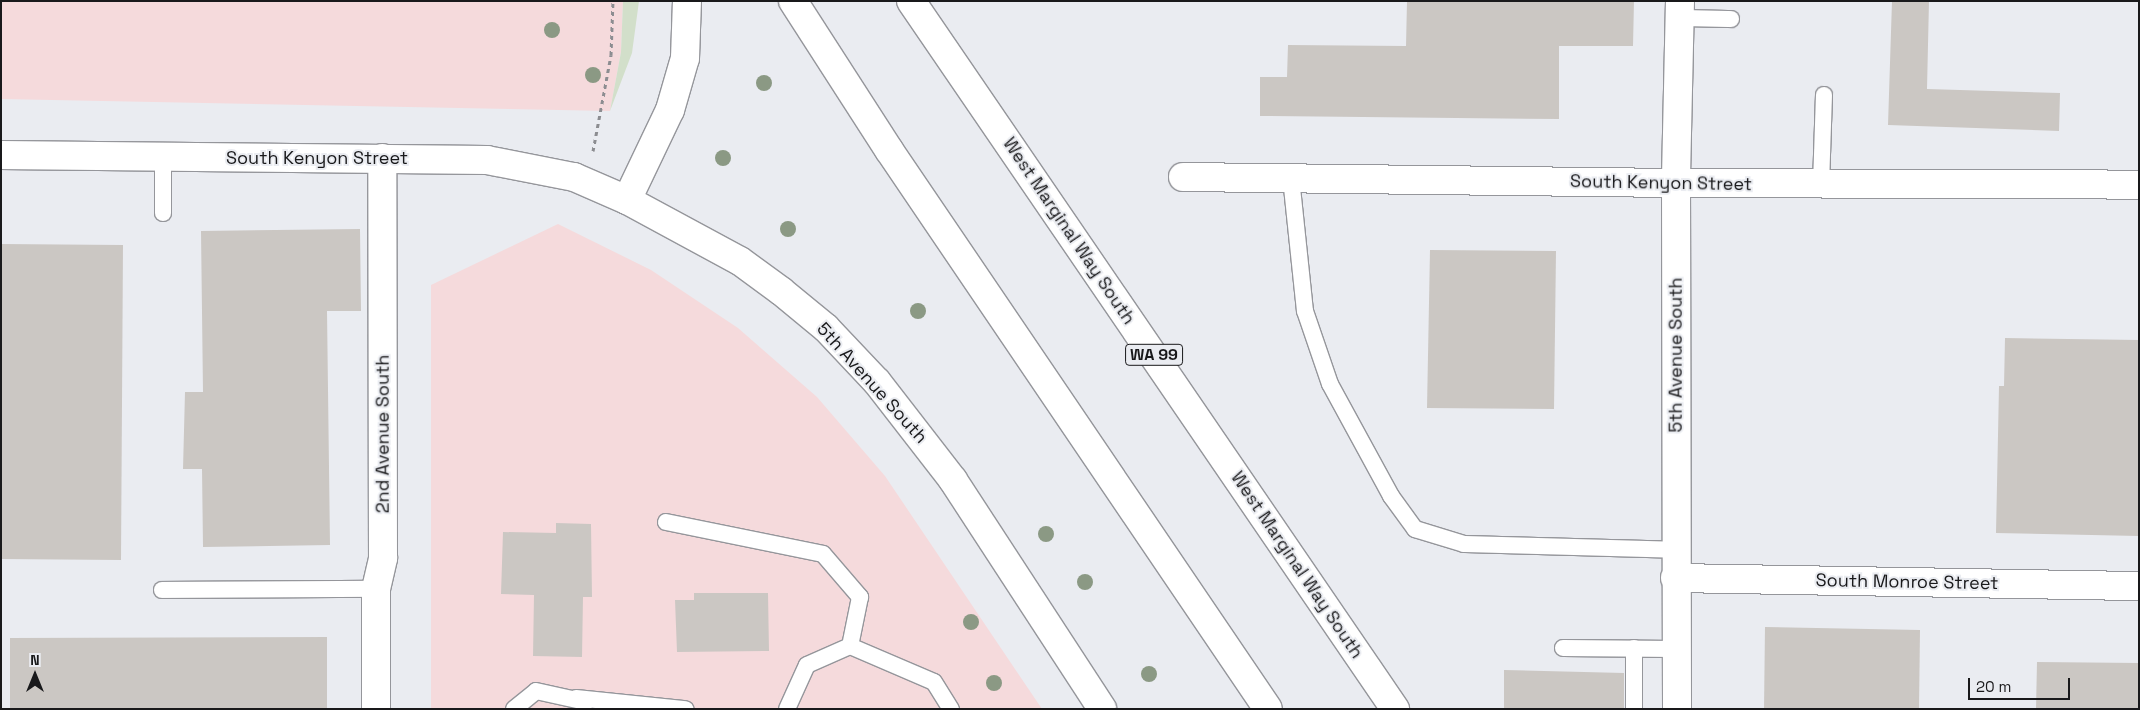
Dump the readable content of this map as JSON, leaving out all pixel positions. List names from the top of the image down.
{
  "streets": {
    "main road": [
      "South Kenyon Street",
      "West Marginal Way South",
      "WA 99",
      "5th Avenue South",
      "2nd Avenue South",
      "South Monroe Street"
    ]
  },
  "crossings": [
    ["South Kenyon Street", "5th Avenue South"],
    ["South Kenyon Street", "2nd Avenue South"],
    ["5th Avenue South", "South Monroe Street"]
  ],
  "scale_bar": "20 m",
  "north": "top"
}
